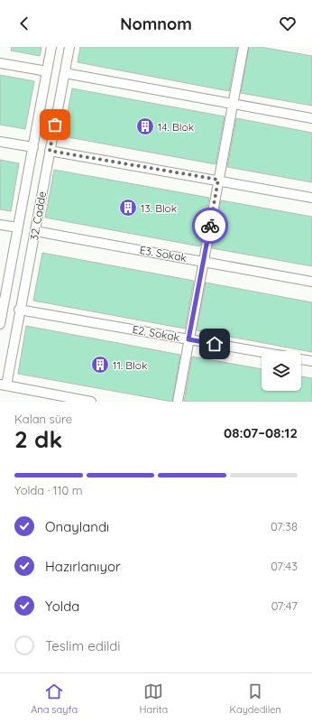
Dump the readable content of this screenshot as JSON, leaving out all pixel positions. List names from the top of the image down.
{
  "streets": {
    "street": ["32. Cadde", "E3. Sokak", "E2. Sokak"]
  },
  "crossings": [
    ["32. Cadde", "E3. Sokak"],
    ["32. Cadde", "E2. Sokak"]
  ],
  "places": {
    "building": ["14. Blok", "13. Blok", "11. Blok"]
  },
  "page": {
    "header": "Nomnom",
    "heading": ["2 dk", "Kalan süre", "08:07–08:12"],
    "bar": "Yolda · 110 m",
    "list": [
      ["Onaylandı", "07:38"],
      ["Hazırlanıyor", "07:43"],
      ["Yolda", "07:47"],
      "Teslim edildi"
    ],
    "tabs": ["Ana sayfa", "Harita", "Kaydedilen"]
  }
}
